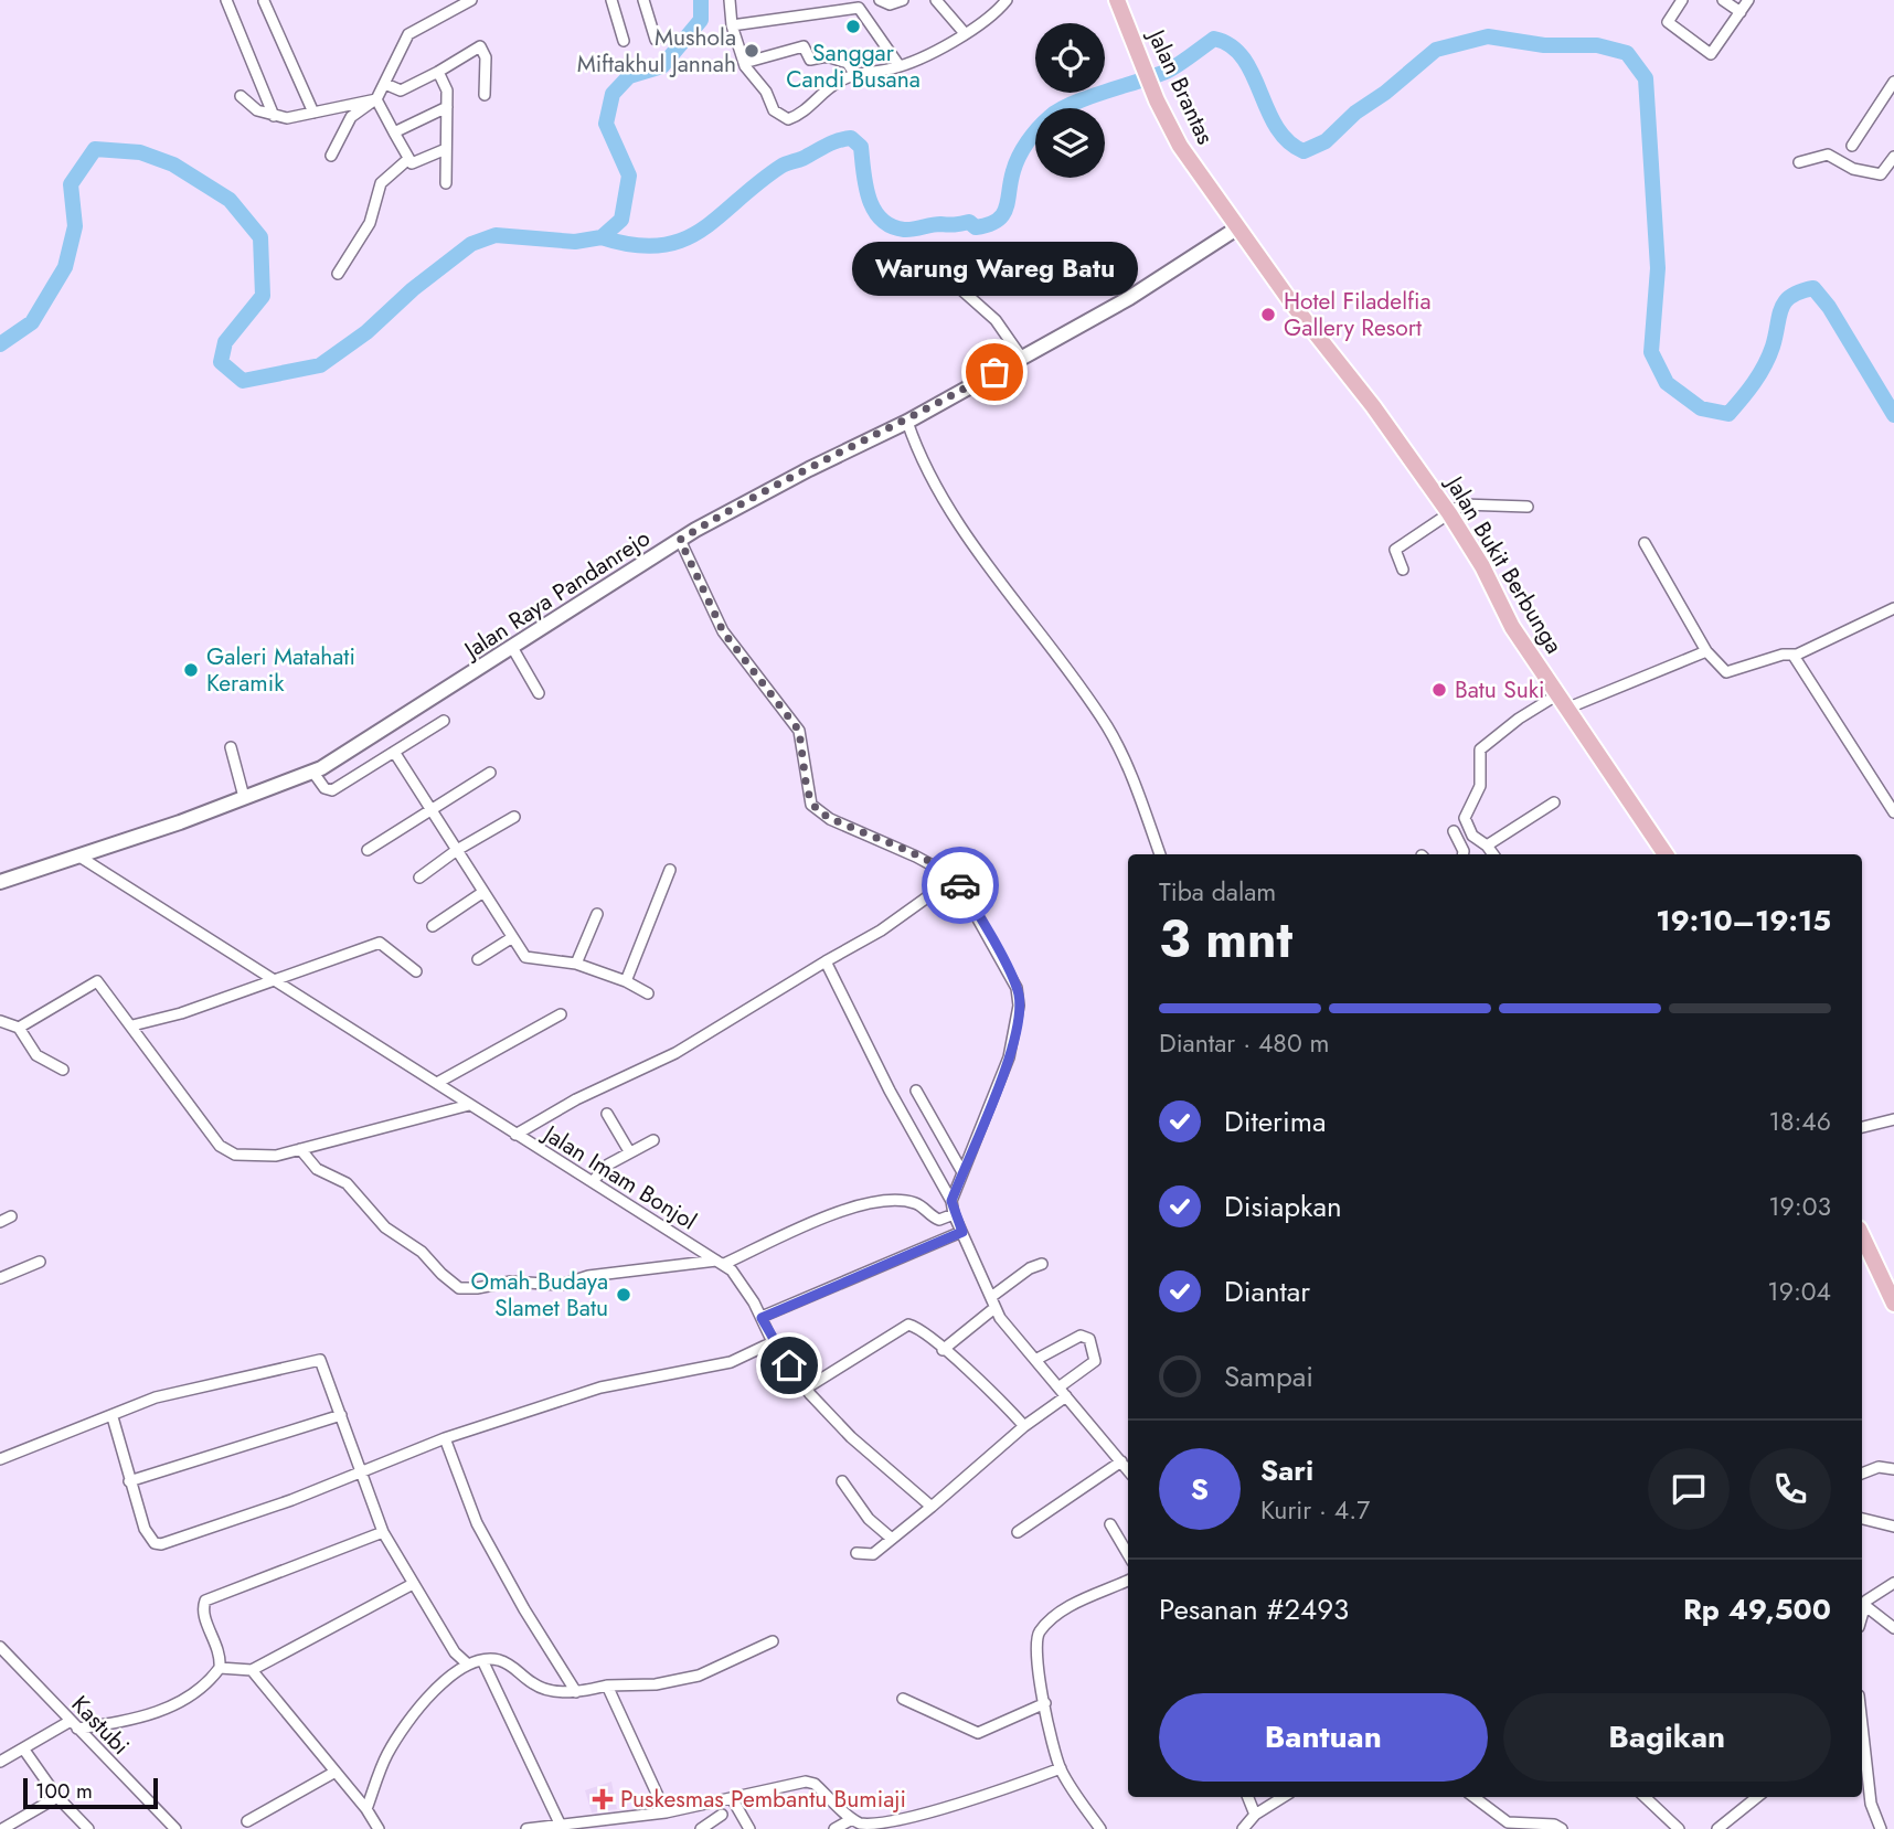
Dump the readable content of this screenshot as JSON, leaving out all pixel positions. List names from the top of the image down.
{
  "streets": {
    "main road": ["Jalan Brantas", "Jalan Bukit Berbunga", "Jalan Raya Pandanrejo"],
    "street": ["Jalan Imam Bonjol", "Kastubi"]
  },
  "crossings": [
    ["Jalan Brantas", "Jalan Bukit Berbunga"],
    ["Jalan Brantas", "Jalan Raya Pandanrejo"],
    ["Jalan Bukit Berbunga", "Jalan Raya Pandanrejo"],
    ["Jalan Raya Pandanrejo", "Jalan Imam Bonjol"]
  ],
  "places": {
    "other": [
      "Sanggar Candi Busana",
      "Mushola Miftakhul Jannah",
      "Hotel Filadelfia Gallery Resort",
      "Warung Wareg Batu",
      "Galeri Matahati Keramik",
      "Batu Suki",
      "Omah Budaya Slamet Batu"
    ],
    "health": ["Puskesmas Pembantu Bumiaji"]
  },
  "scale_bar": "100 m",
  "page": {
    "bubble": "Warung Wareg Batu",
    "heading": ["3 mnt", "Tiba dalam", "19:10–19:15"],
    "panel": [
      "Sari",
      "Kurir · 4.7",
      "Pesanan #2493",
      "Rp 49,500"
    ],
    "bar": "Diantar · 480 m",
    "list": [
      ["Diterima", "18:46"],
      ["Disiapkan", "19:03"],
      ["Diantar", "19:04"],
      "Sampai"
    ],
    "round": "S",
    "buttons": ["Bantuan", "Bagikan"],
    "scale": "100 m"
  }
}
